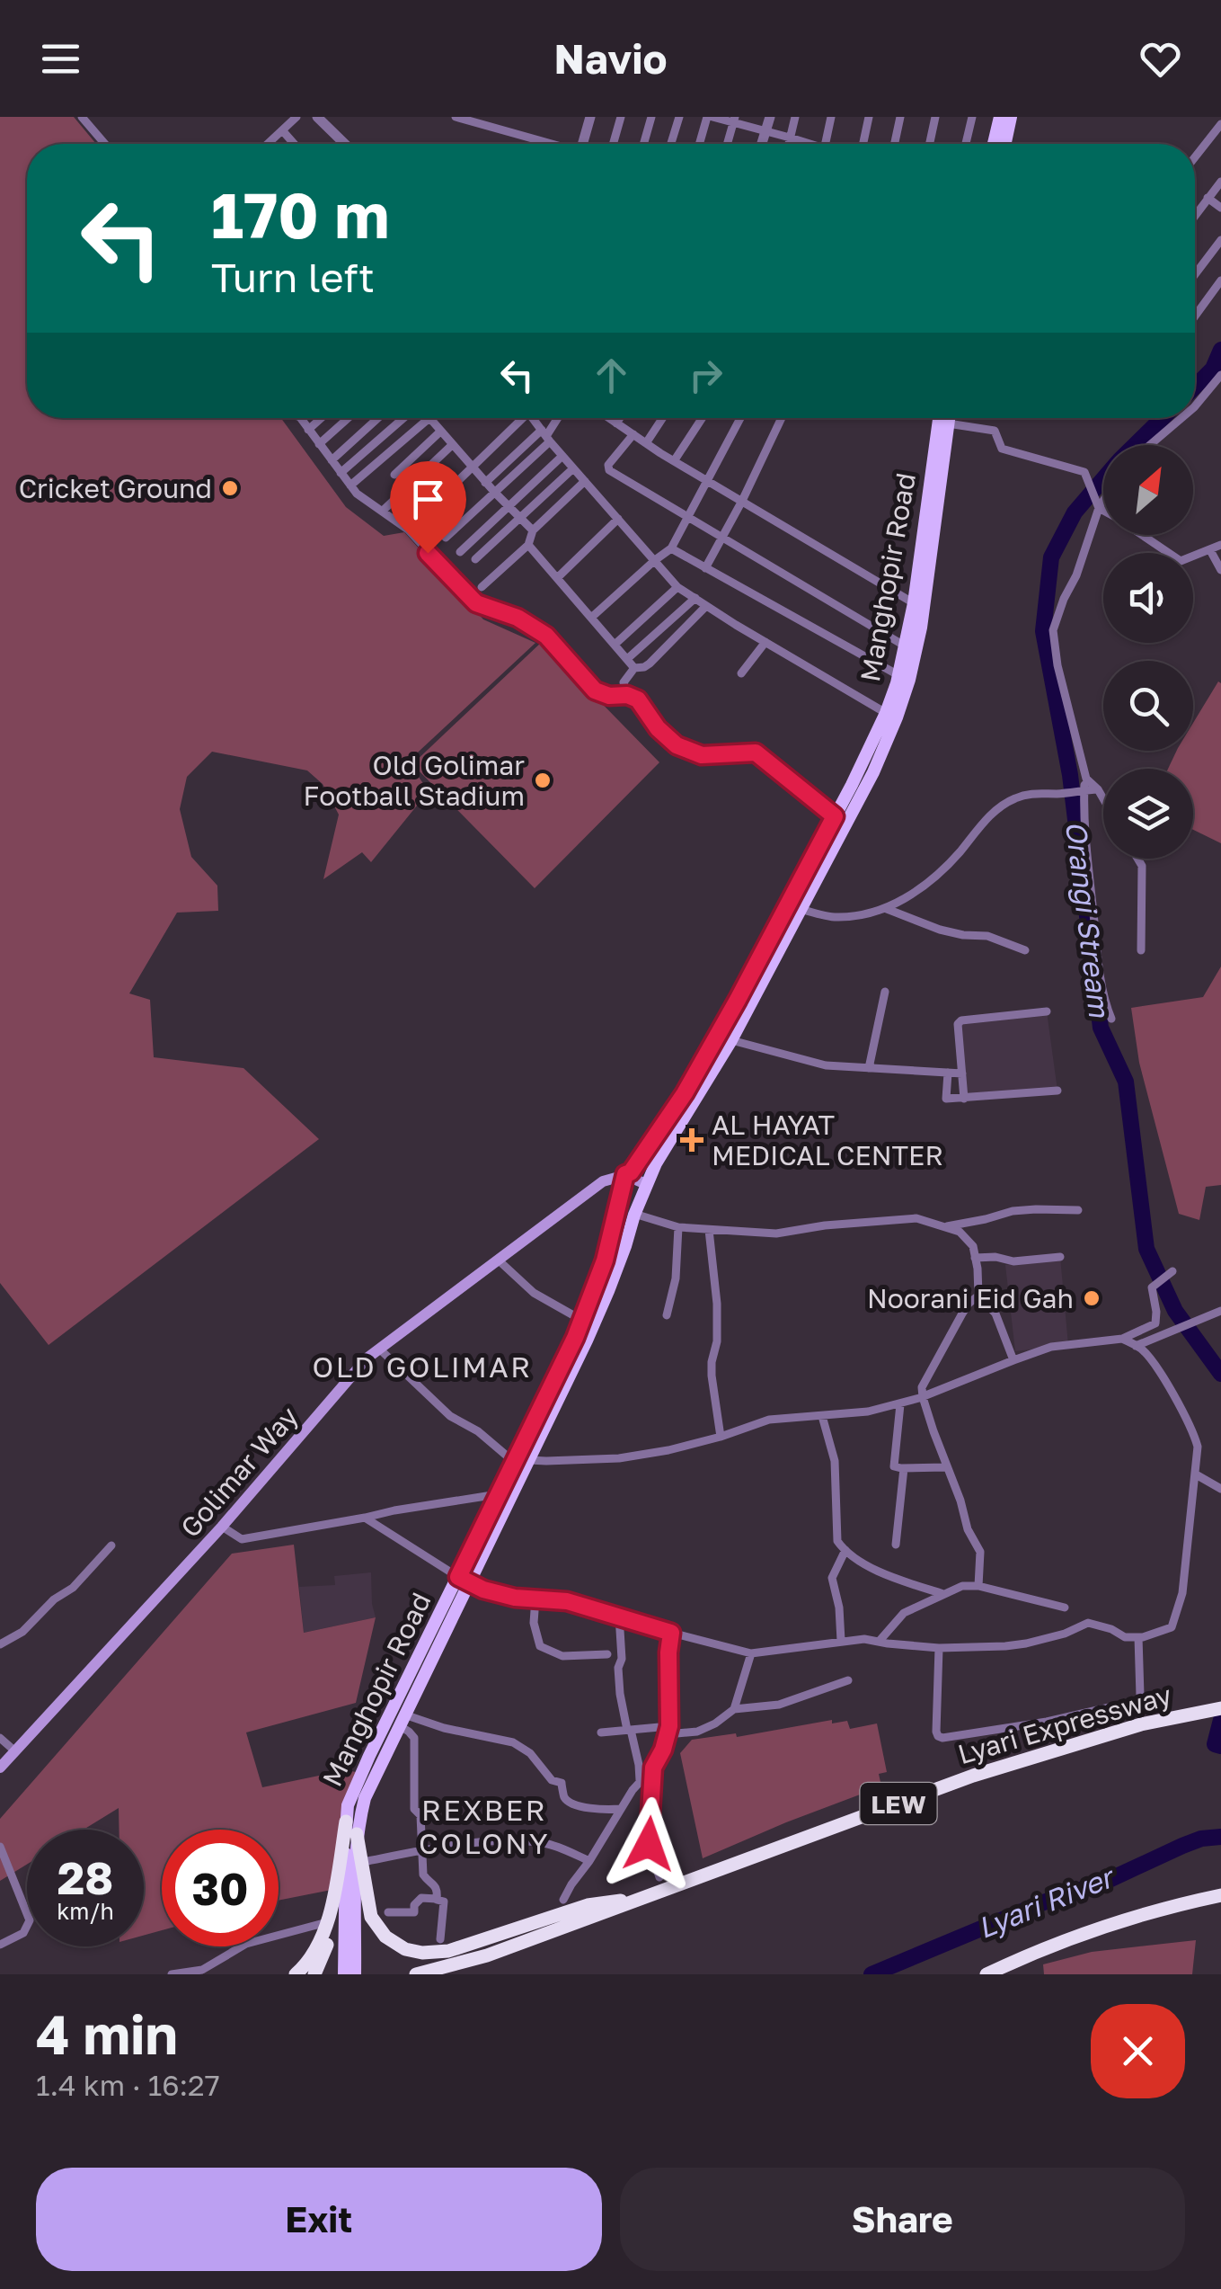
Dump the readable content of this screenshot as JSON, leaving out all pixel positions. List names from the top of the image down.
{
  "streets": {
    "highway": ["Lyari Expressway", "LEW"],
    "main road": ["Manghopir Road", "Golimar Way"]
  },
  "crossings": [
    ["Manghopir Road", "Golimar Way"],
    ["Lyari Expressway", "LEW"]
  ],
  "districts": ["OLD GOLIMAR", "REXBER COLONY"],
  "water": ["Orangi Stream", "Lyari River"],
  "places": {
    "other": ["Cricket Ground", "Old Golimar Football Stadium", "Noorani Eid Gah"],
    "health": ["AL HAYAT MEDICAL CENTER"]
  },
  "north": "top right",
  "page": {
    "header": "Navio",
    "turn": ["170 m", "Turn left"],
    "speed": "28 km/h",
    "limit": "30",
    "heading": ["4 min", "1.4 km · 16:27"],
    "buttons": ["Exit", "Share"]
  }
}
